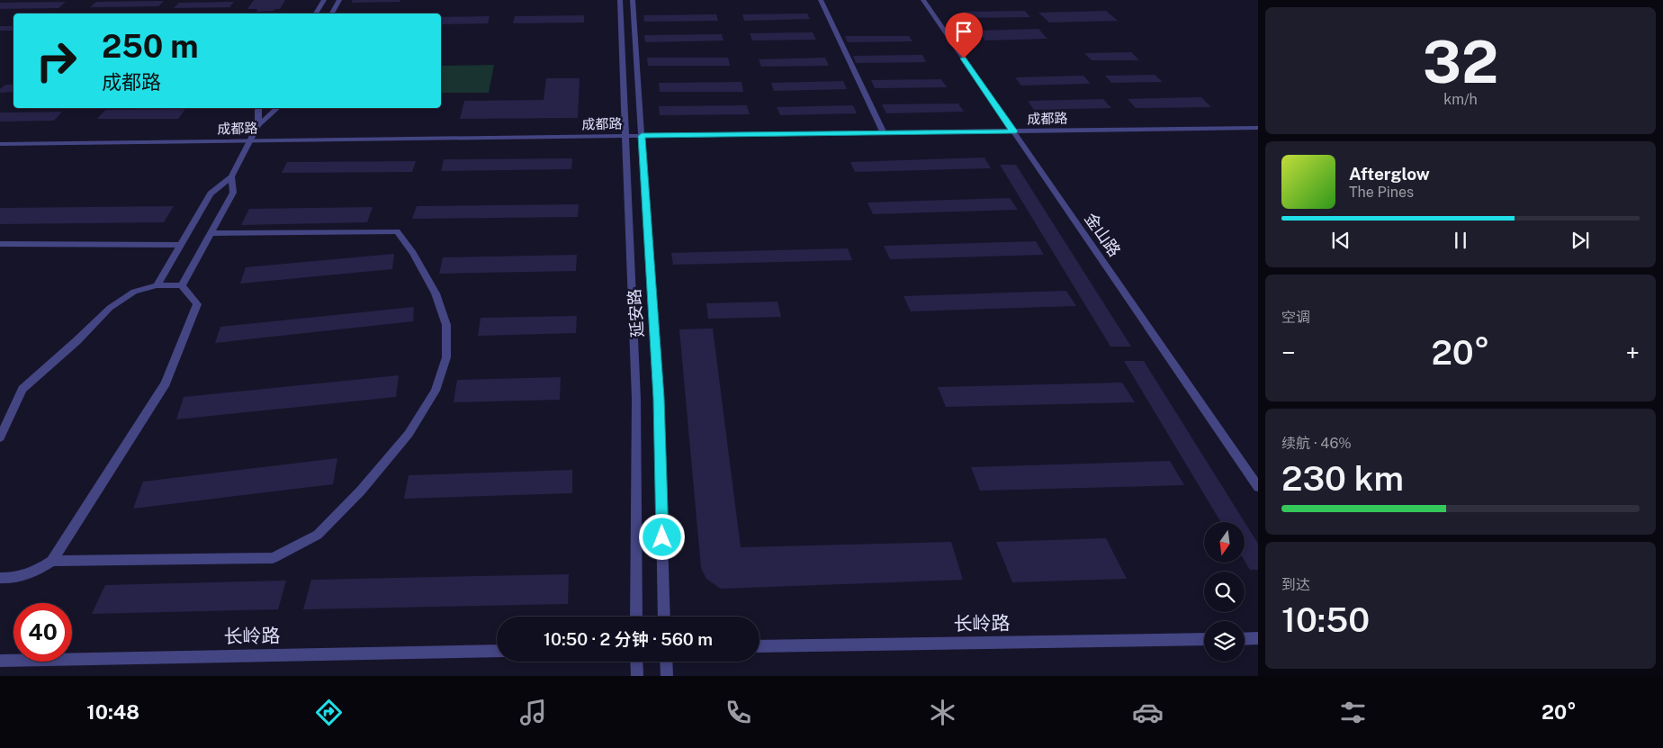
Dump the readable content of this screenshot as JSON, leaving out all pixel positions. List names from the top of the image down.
{
  "streets": {
    "street": [
      "成都路",
      "金山路",
      "延安路",
      "长岭路"
    ]
  },
  "crossings": [
    ["成都路", "金山路"],
    ["成都路", "延安路"]
  ],
  "north": "bottom",
  "page": {
    "tile": [
      ["32", "km/h"],
      "空调",
      ["续航 · 46%", "230 km"],
      ["到达", "10:50"]
    ],
    "turn": ["250 m", "成都路"],
    "song": ["Afterglow", "The Pines"],
    "heat": ["−", "20°", "+"],
    "limit": "40",
    "trip": "10:50 · 2 分钟 · 560 m",
    "tabs": ["10:48", "20°"]
  }
}
